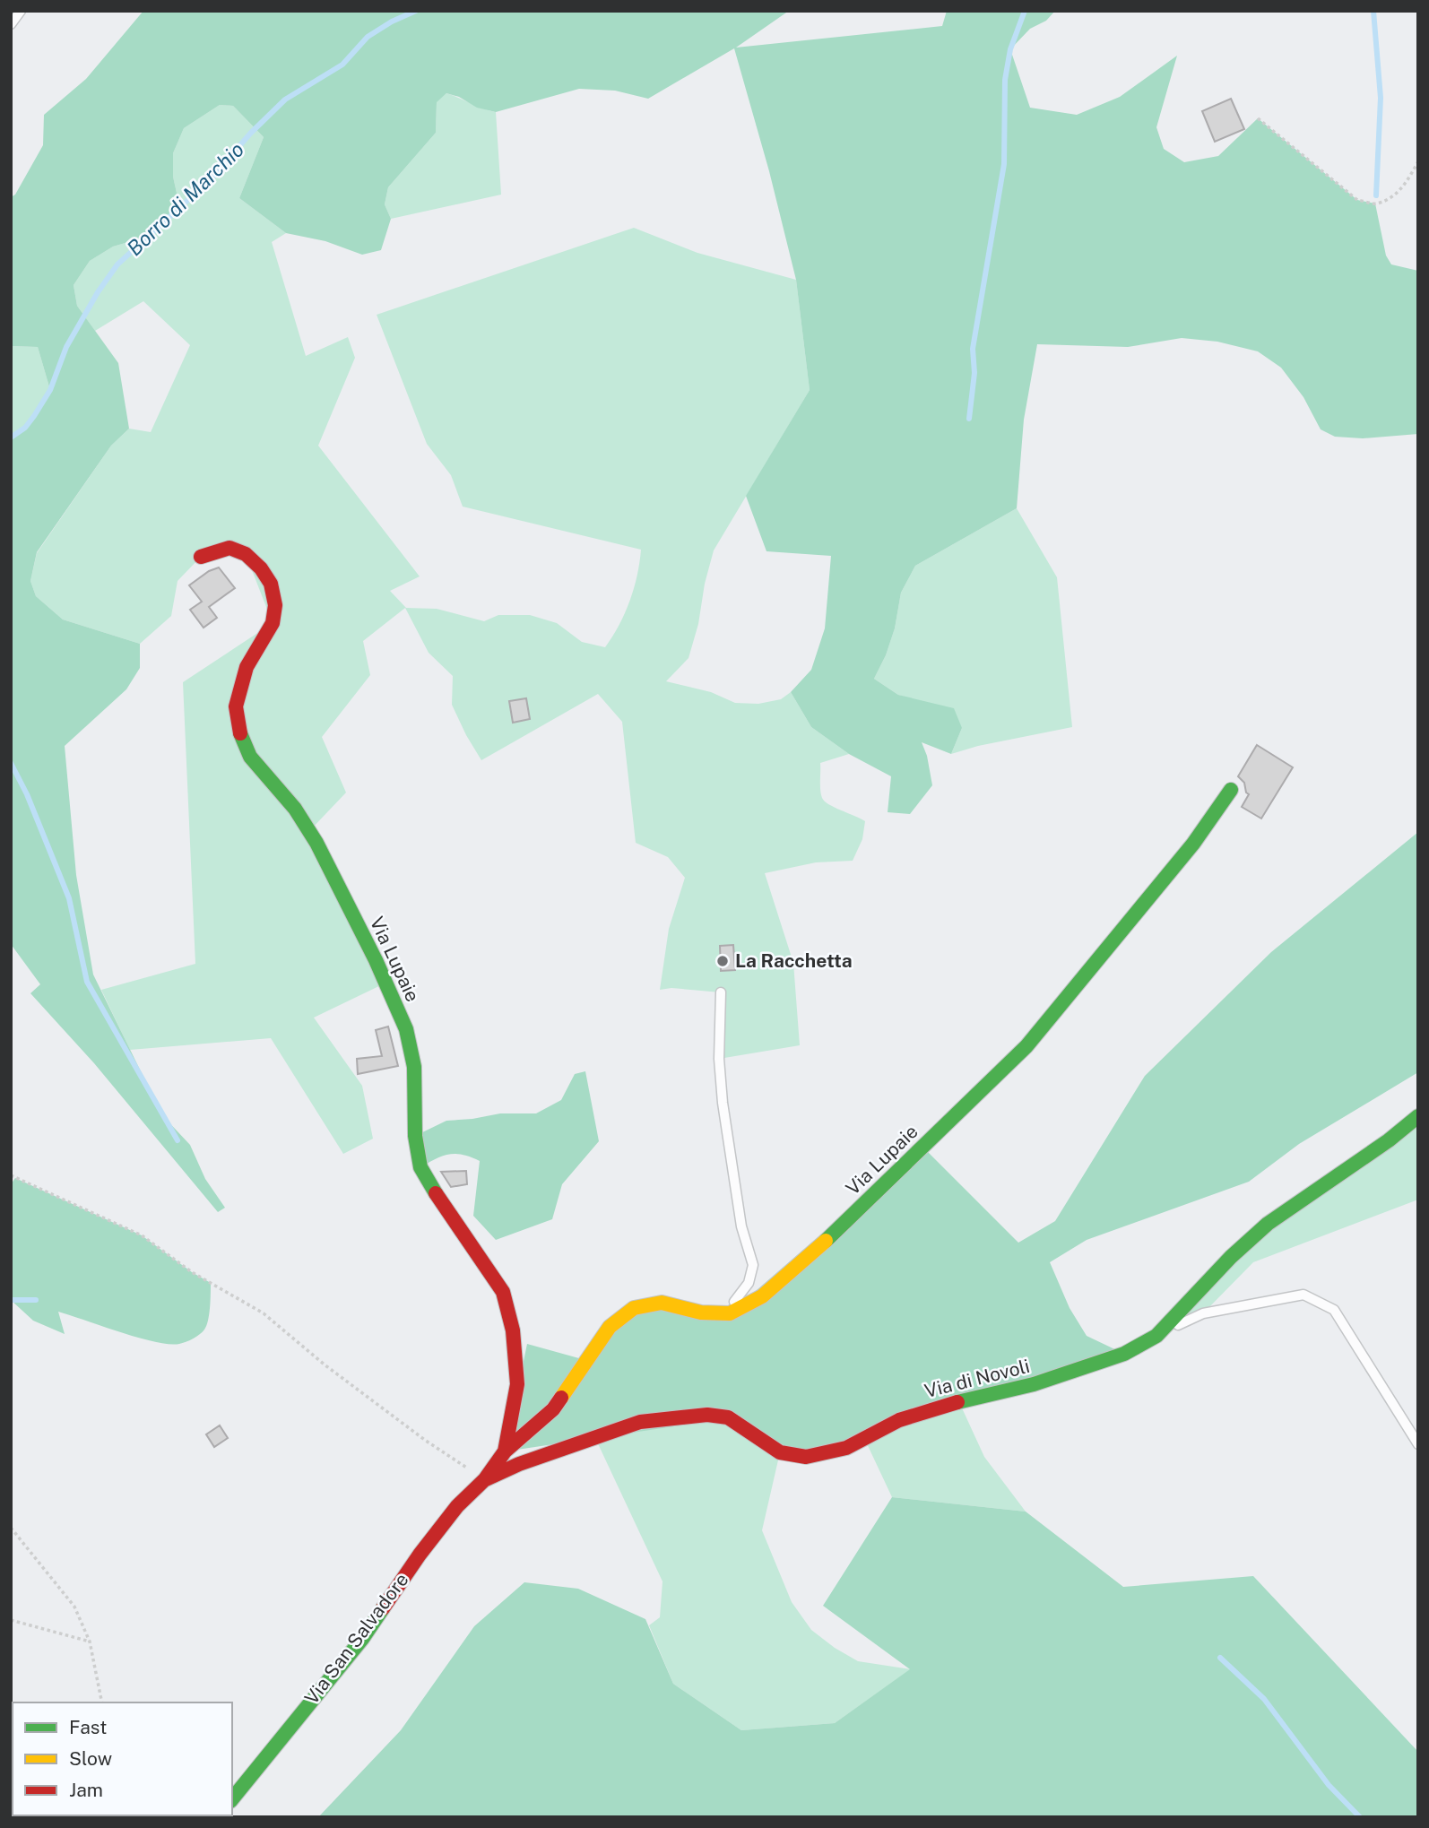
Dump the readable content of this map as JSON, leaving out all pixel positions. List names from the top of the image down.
{
  "streets": {
    "street": ["Via Lupaie", "Via di Novoli", "Via San Salvadore"]
  },
  "crossings": [
    ["Via Lupaie", "Via di Novoli"],
    ["Via Lupaie", "Via San Salvadore"],
    ["Via di Novoli", "Via San Salvadore"]
  ],
  "water": ["Borro di Marchio"],
  "places": ["La Racchetta"],
  "legend": ["Fast", "Slow", "Jam"]
}
